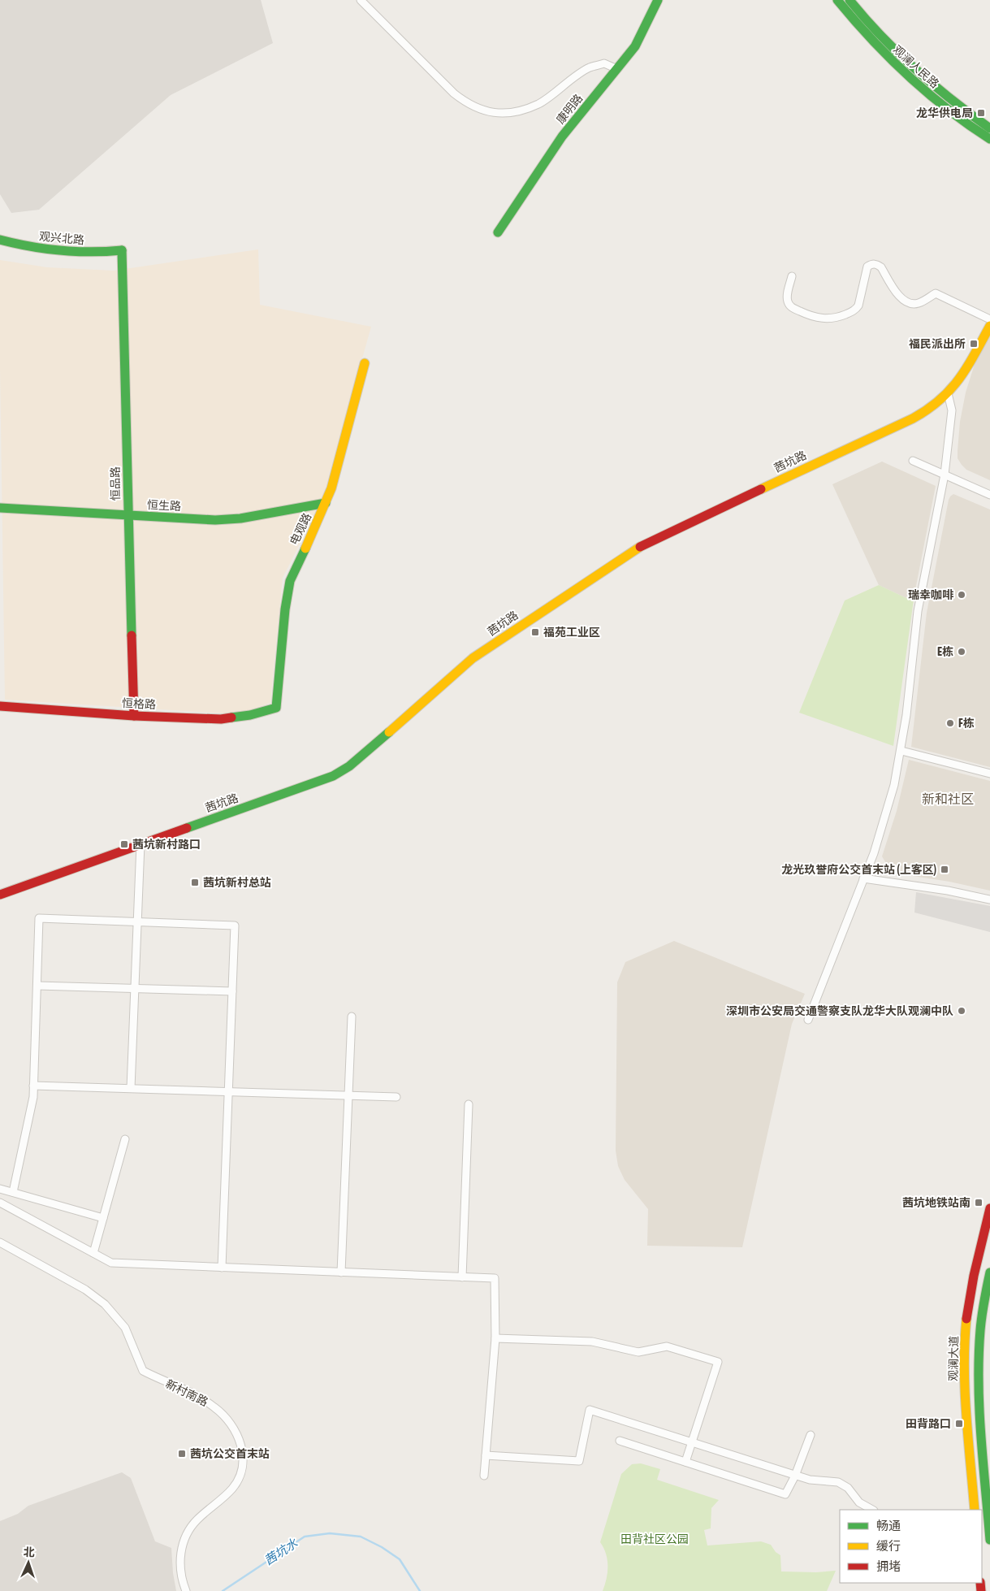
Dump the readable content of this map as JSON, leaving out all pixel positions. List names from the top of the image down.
{
  "streets": {
    "street": [
      "观澜人民路",
      "康明路",
      "观兴北路",
      "茜坑路",
      "恒品路",
      "恒生路",
      "电观路",
      "恒格路",
      "观澜大道",
      "新村南路"
    ]
  },
  "crossings": [
    ["观兴北路", "恒品路"],
    ["恒品路", "恒生路"],
    ["恒品路", "恒格路"],
    ["恒生路", "电观路"],
    ["电观路", "恒格路"]
  ],
  "districts": ["新和社区"],
  "water": ["茜坑水"],
  "parks": ["田背社区公园"],
  "places": {
    "transit": [
      "龙华供电局",
      "福民派出所",
      "福苑工业区",
      "茜坑新村路口",
      "龙光玖誉府公交首末站 (上客区)",
      "茜坑新村总站",
      "茜坑地铁站南",
      "田背路口",
      "茜坑公交首末站"
    ],
    "other": [
      "瑞幸咖啡",
      "E栋",
      "F栋",
      "深圳市公安局交通警察支队龙华大队观澜中队"
    ]
  },
  "legend": ["畅通", "缓行", "拥堵"],
  "north": "top"
}
